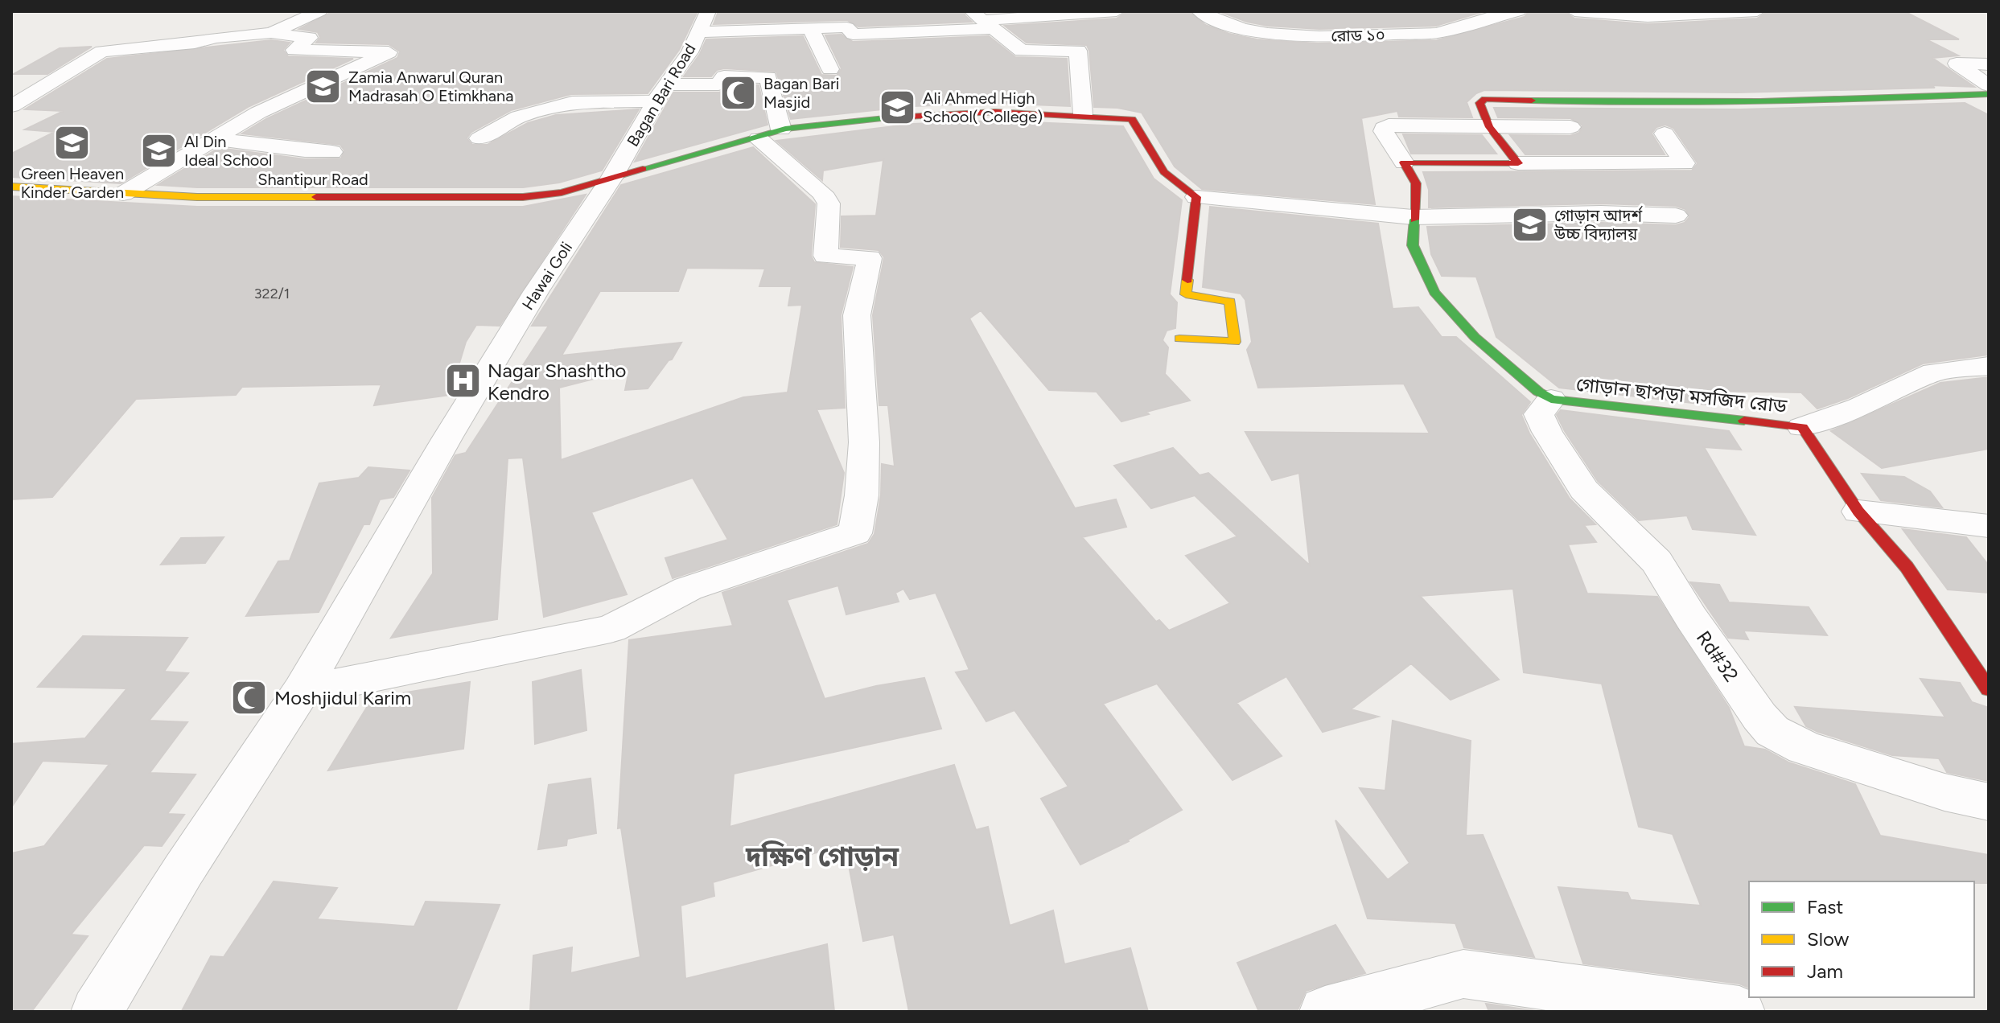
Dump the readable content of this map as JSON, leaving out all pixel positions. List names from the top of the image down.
{
  "streets": {
    "street": [
      "রোড ১০",
      "Bagan Bari Road",
      "Shantipur Road",
      "Hawai Goli",
      "গোড়ান ছাপড়া মসজিদ রোড",
      "Rd#32"
    ]
  },
  "crossings": [
    ["Bagan Bari Road", "Shantipur Road"],
    ["Bagan Bari Road", "Hawai Goli"],
    ["Shantipur Road", "Hawai Goli"],
    ["গোড়ান ছাপড়া মসজিদ রোড", "Rd#32"]
  ],
  "districts": ["দক্ষিণ গোড়ান"],
  "places": {
    "school or university": [
      "Zamia Anwarul Quran Madrasah O Etimkhana",
      "Ali Ahmed High School( College)",
      "Green Heaven Kinder Garden",
      "Al Din Ideal School",
      "গোড়ান আদর্শ উচ্চ বিদ্যালয়"
    ],
    "mosque": ["Bagan Bari Masjid", "Moshjidul Karim"],
    "hospital": ["Nagar Shashtho Kendro"]
  },
  "house_numbers": ["322/1"],
  "legend": ["Fast", "Slow", "Jam"]
}
